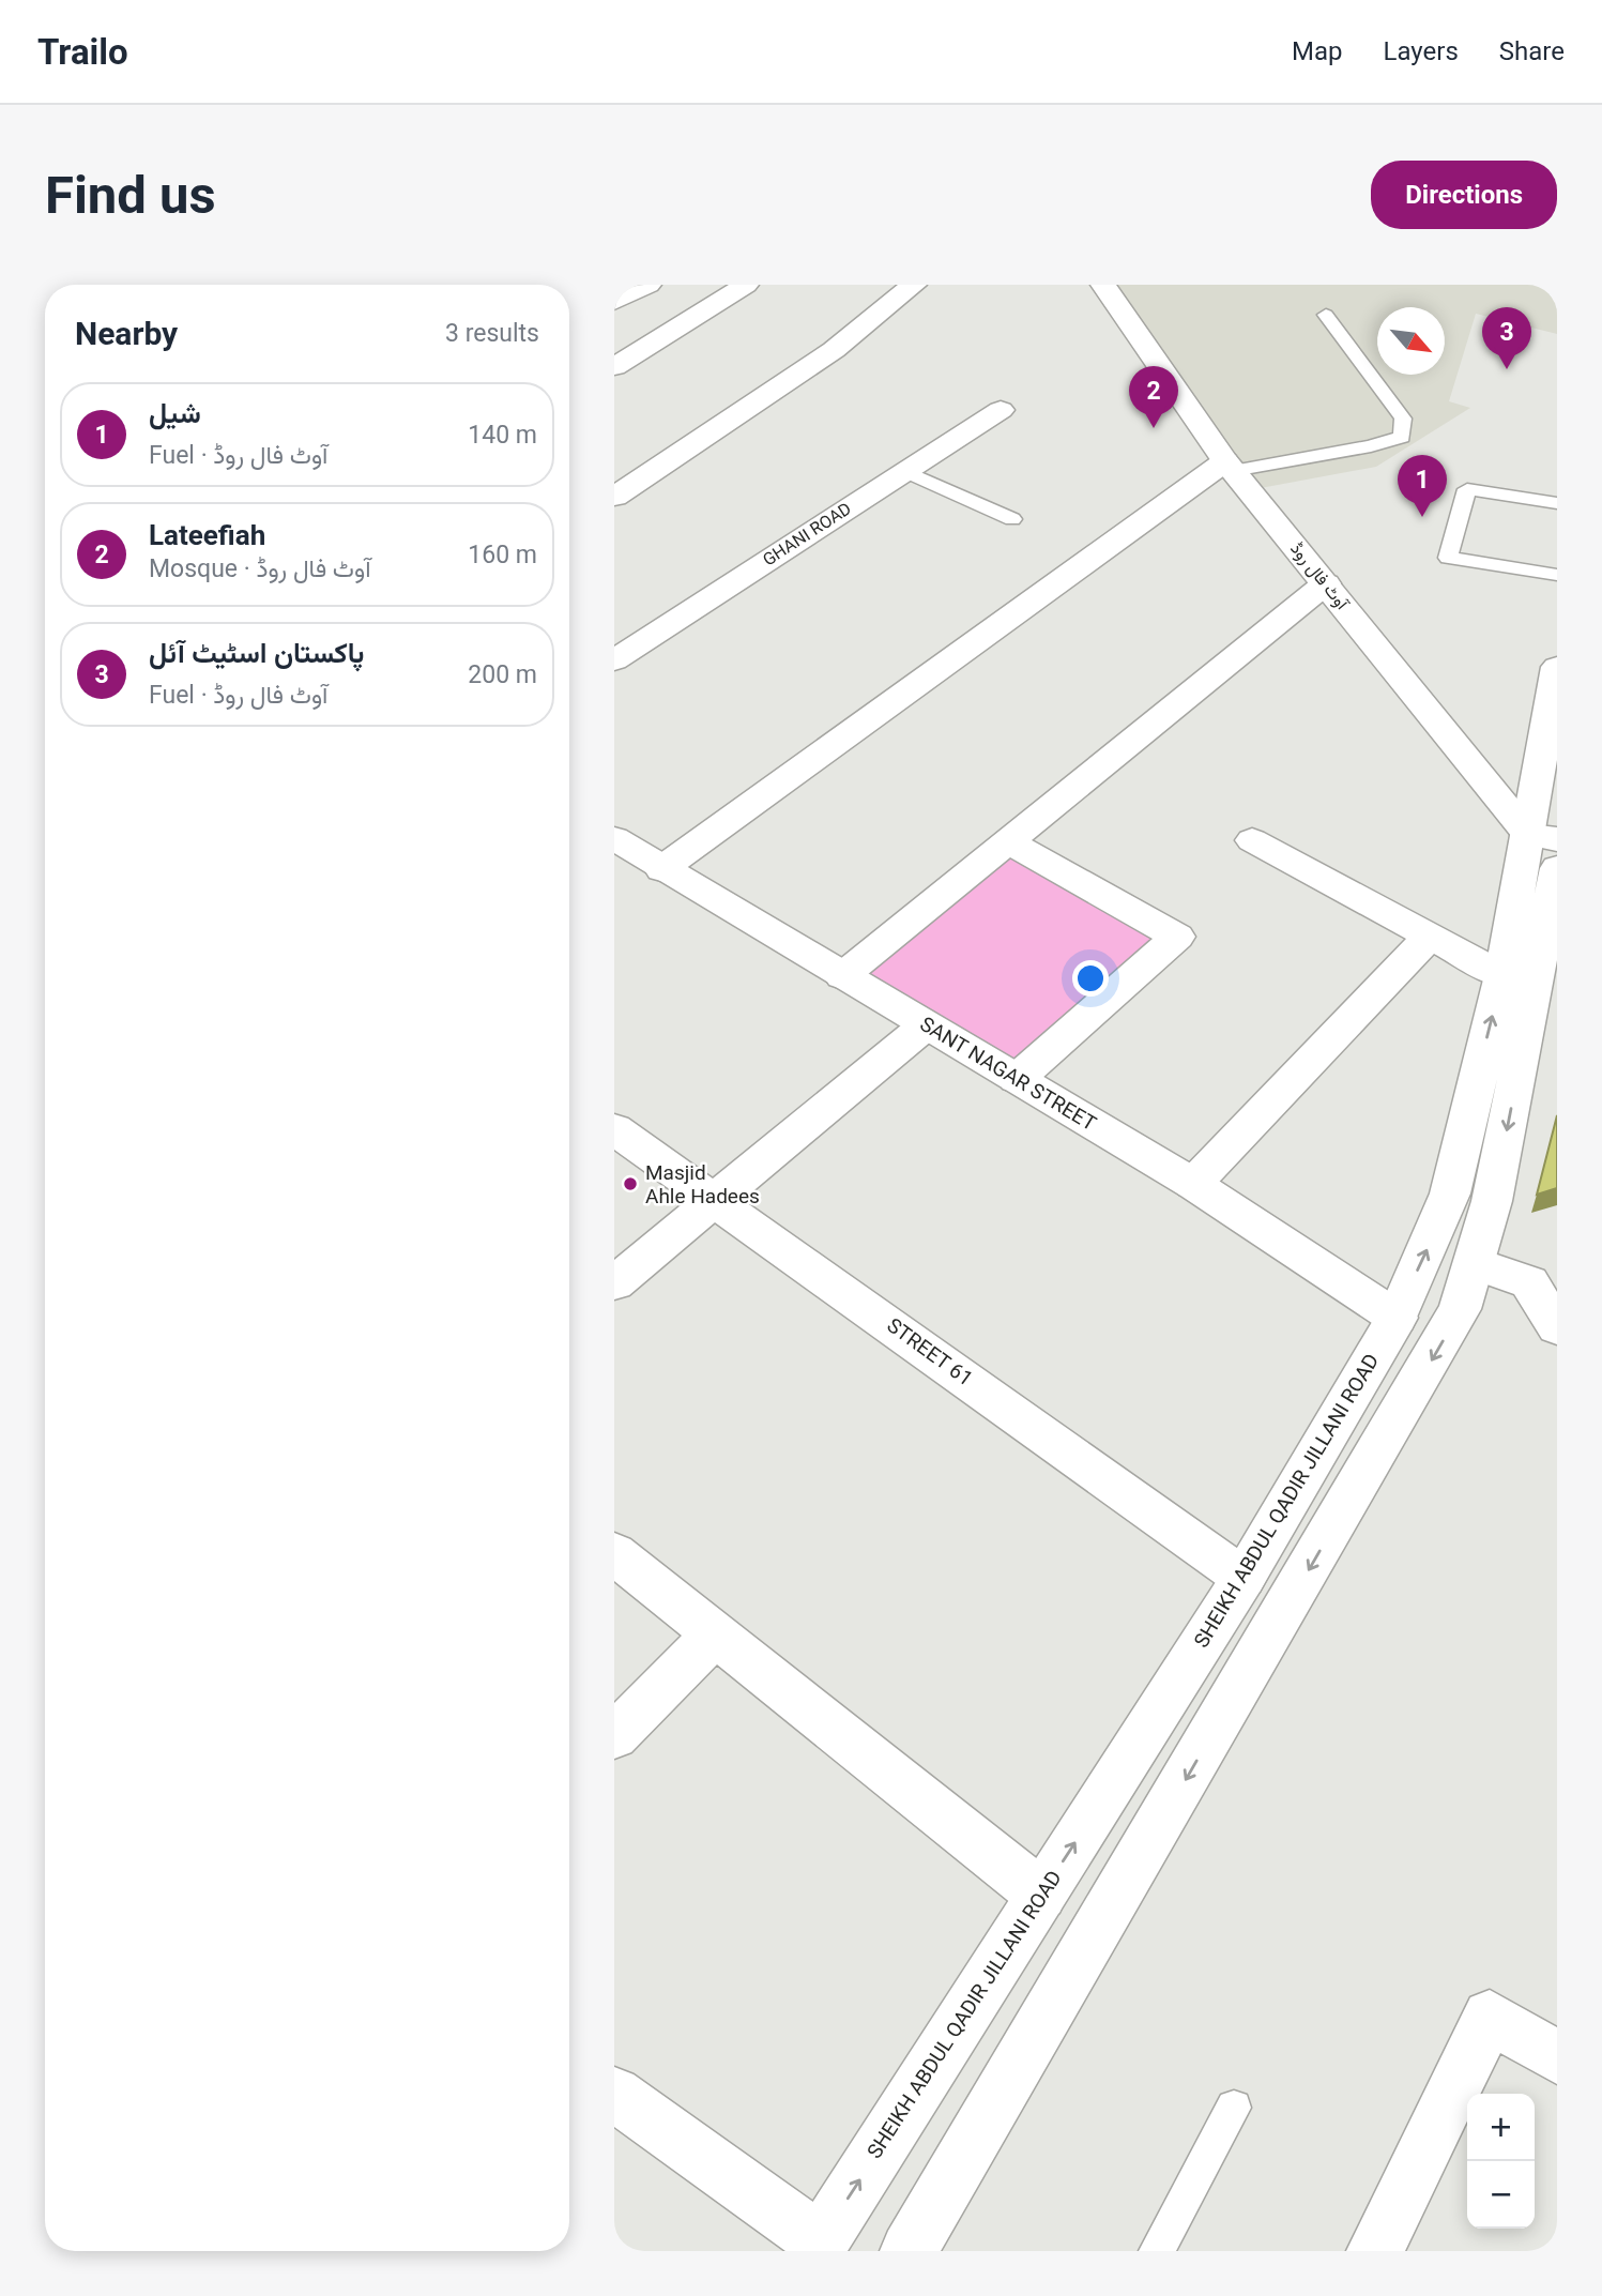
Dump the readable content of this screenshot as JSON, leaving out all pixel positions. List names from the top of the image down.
{
  "streets": {
    "street": [
      "GHANI ROAD",
      "آوٹ فال روڈ",
      "SANT NAGAR STREET",
      "STREET 61",
      "SHEIKH ABDUL QADIR JILLANI ROAD"
    ]
  },
  "crossings": [
    ["آوٹ فال روڈ", "SHEIKH ABDUL QADIR JILLANI ROAD"],
    ["SANT NAGAR STREET", "SHEIKH ABDUL QADIR JILLANI ROAD"],
    ["STREET 61", "SHEIKH ABDUL QADIR JILLANI ROAD"]
  ],
  "places": ["Masjid Ahle Hadees"],
  "north": "bottom right",
  "page": {
    "header": "Trailo",
    "nav": ["Map", "Layers", "Share"],
    "buttons": "Directions",
    "title": "Find us",
    "heading": ["Nearby", "3 results"],
    "pins": ["3", "2", "1"],
    "list": [
      {
        "mark": "1",
        "name": "شیل",
        "note": "Fuel · آوٹ فال روڈ",
        "value": "140 m"
      },
      {
        "mark": "2",
        "name": "Lateefiah",
        "note": "Mosque · آوٹ فال روڈ",
        "value": "160 m"
      },
      {
        "mark": "3",
        "name": "پاکستان اسٹیٹ آئل",
        "note": "Fuel · آوٹ فال روڈ",
        "value": "200 m"
      }
    ],
    "map_buttons": ["+", "−"]
  }
}
